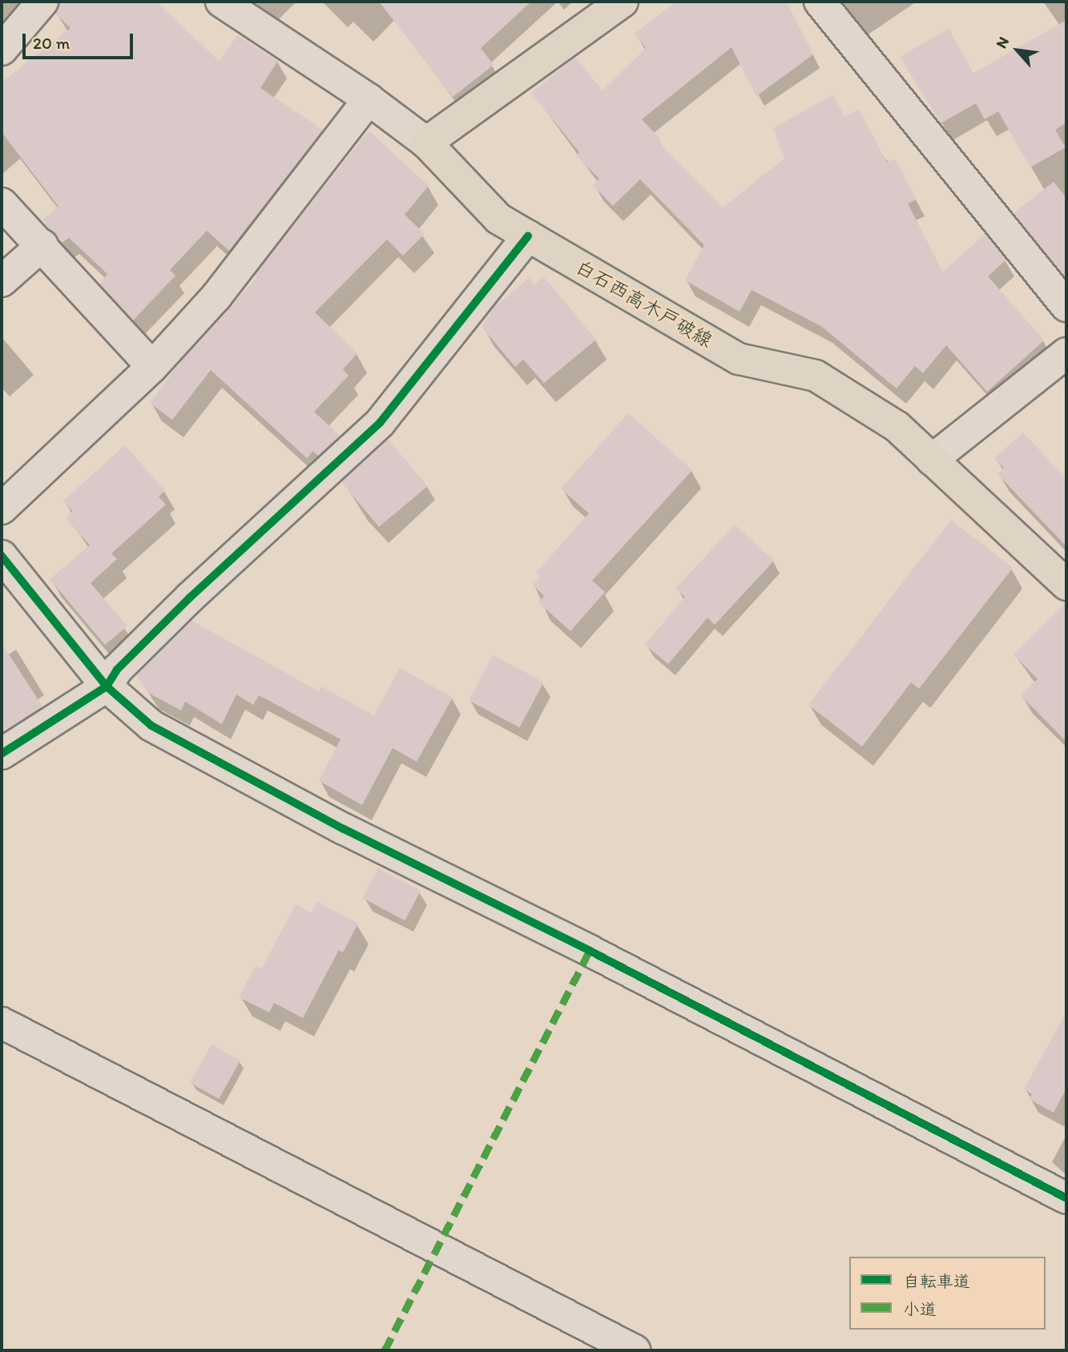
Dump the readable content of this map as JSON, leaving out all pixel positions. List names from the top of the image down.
{
  "streets": {
    "main road": ["白石西高木戸破線"]
  },
  "legend": ["自転車道", "小道"],
  "scale_bar": "20 m",
  "north": "top left"
}
